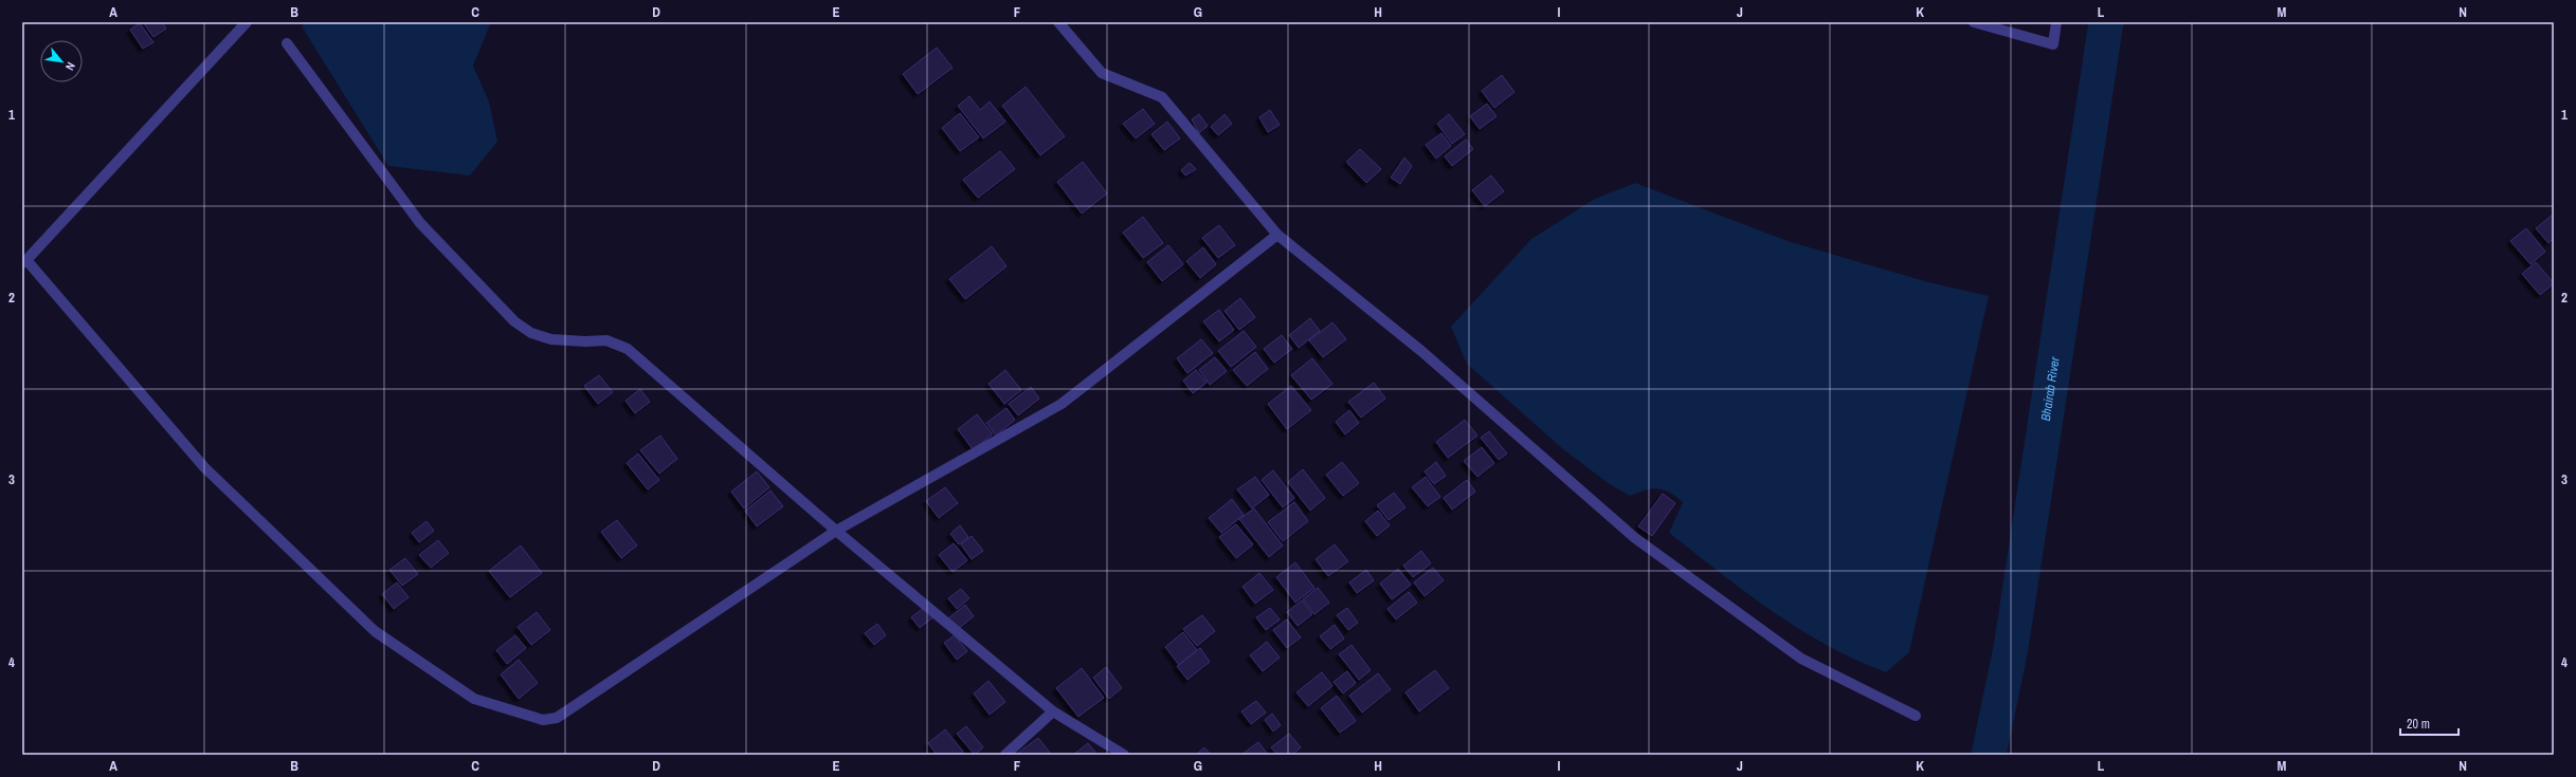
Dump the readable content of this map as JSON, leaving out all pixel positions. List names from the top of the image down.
{
  "water": ["Bhairab River"],
  "scale_bar": "20 m",
  "north": "bottom right",
  "grid": {
    "columns": [
      "A",
      "B",
      "C",
      "D",
      "E",
      "F",
      "G",
      "H",
      "I",
      "J",
      "K",
      "L",
      "M",
      "N"
    ],
    "rows": [
      "1",
      "2",
      "3",
      "4"
    ]
  }
}
